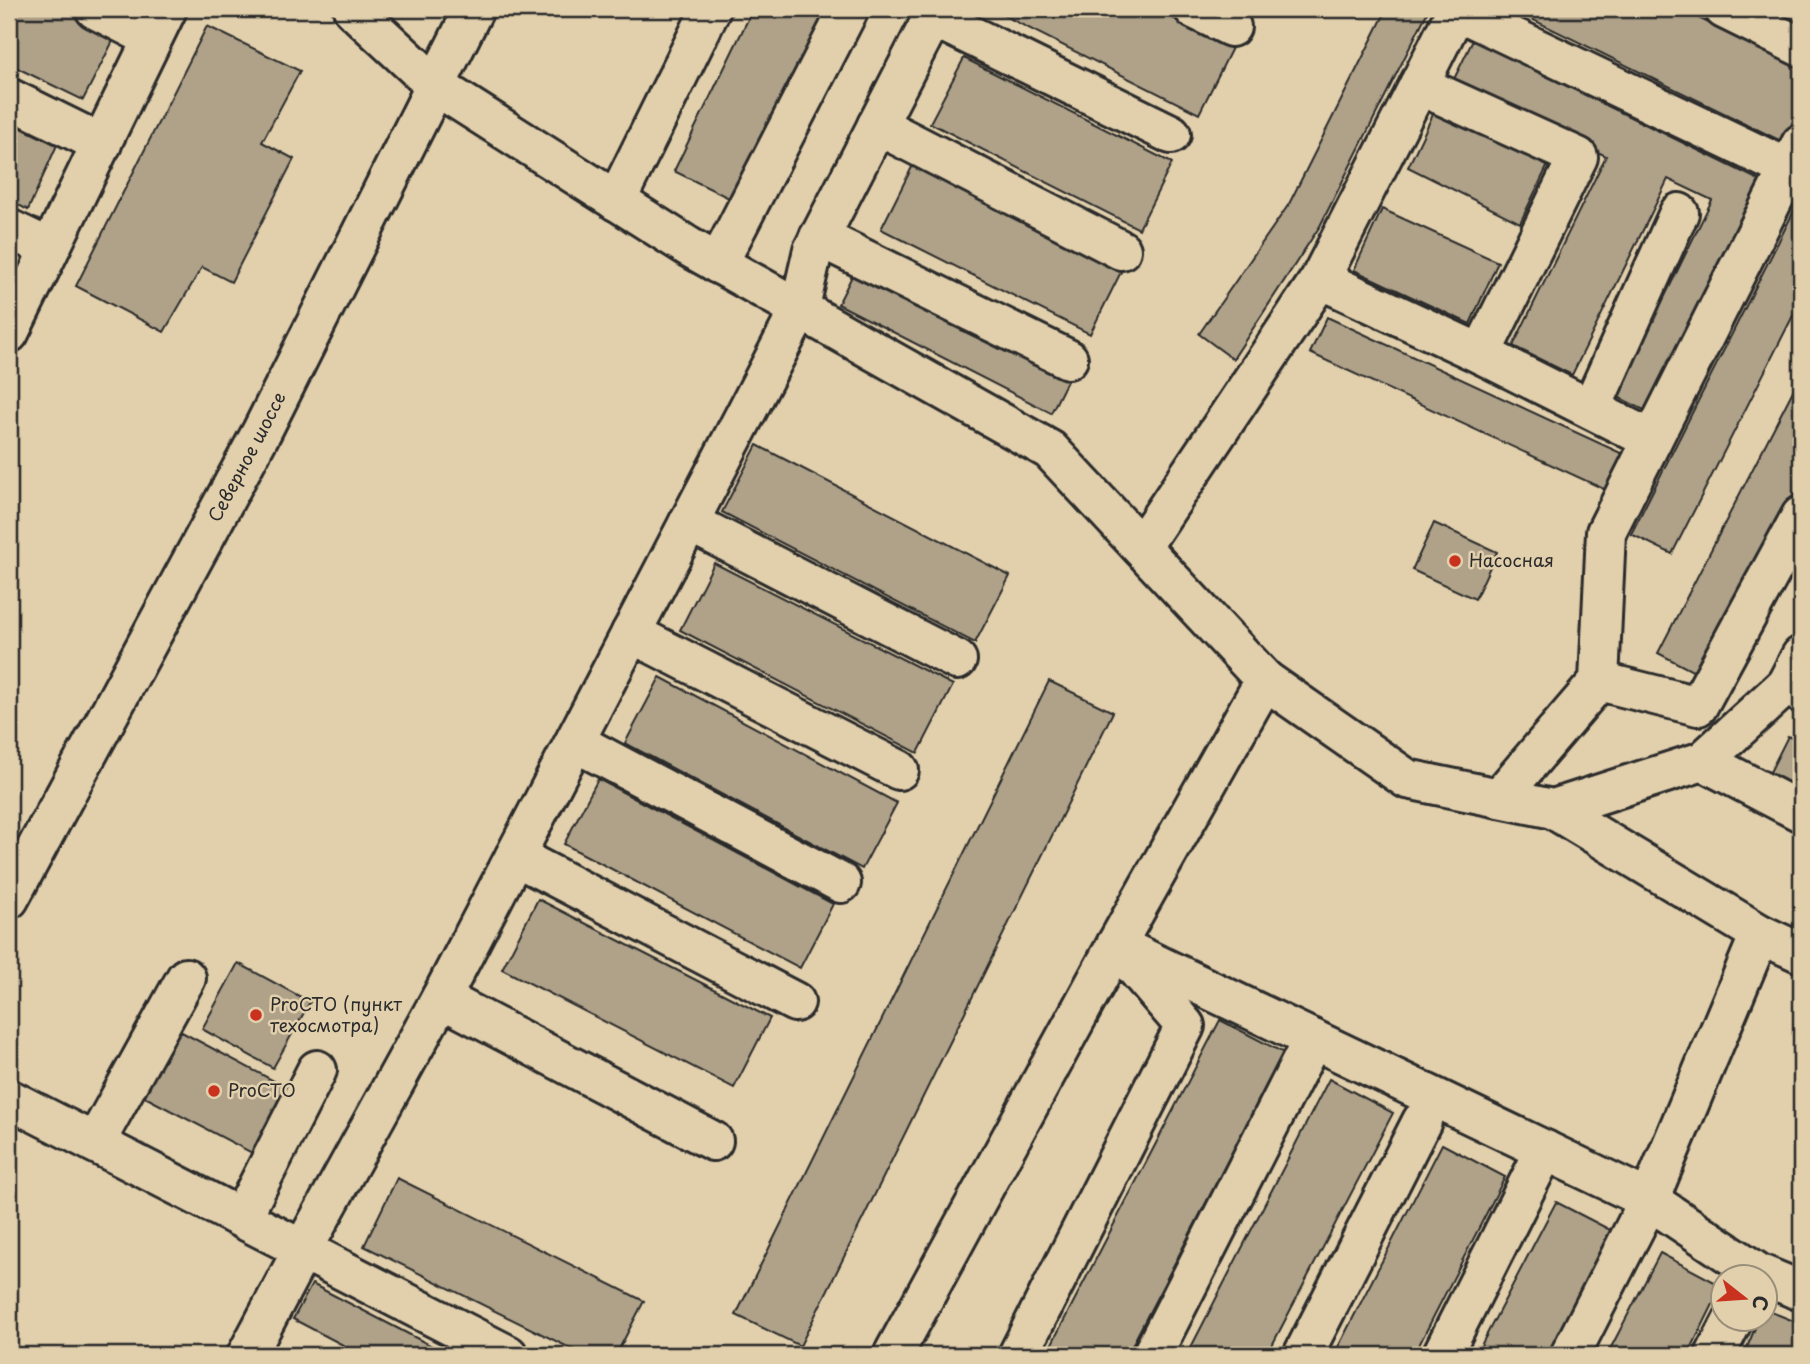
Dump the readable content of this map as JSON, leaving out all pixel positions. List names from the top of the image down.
{
  "streets": {
    "main road": ["Северное шоссе"]
  },
  "places": ["Насосная", "ProСТО (пункт техосмотра)", "ProСТО"],
  "north": "right"
}
